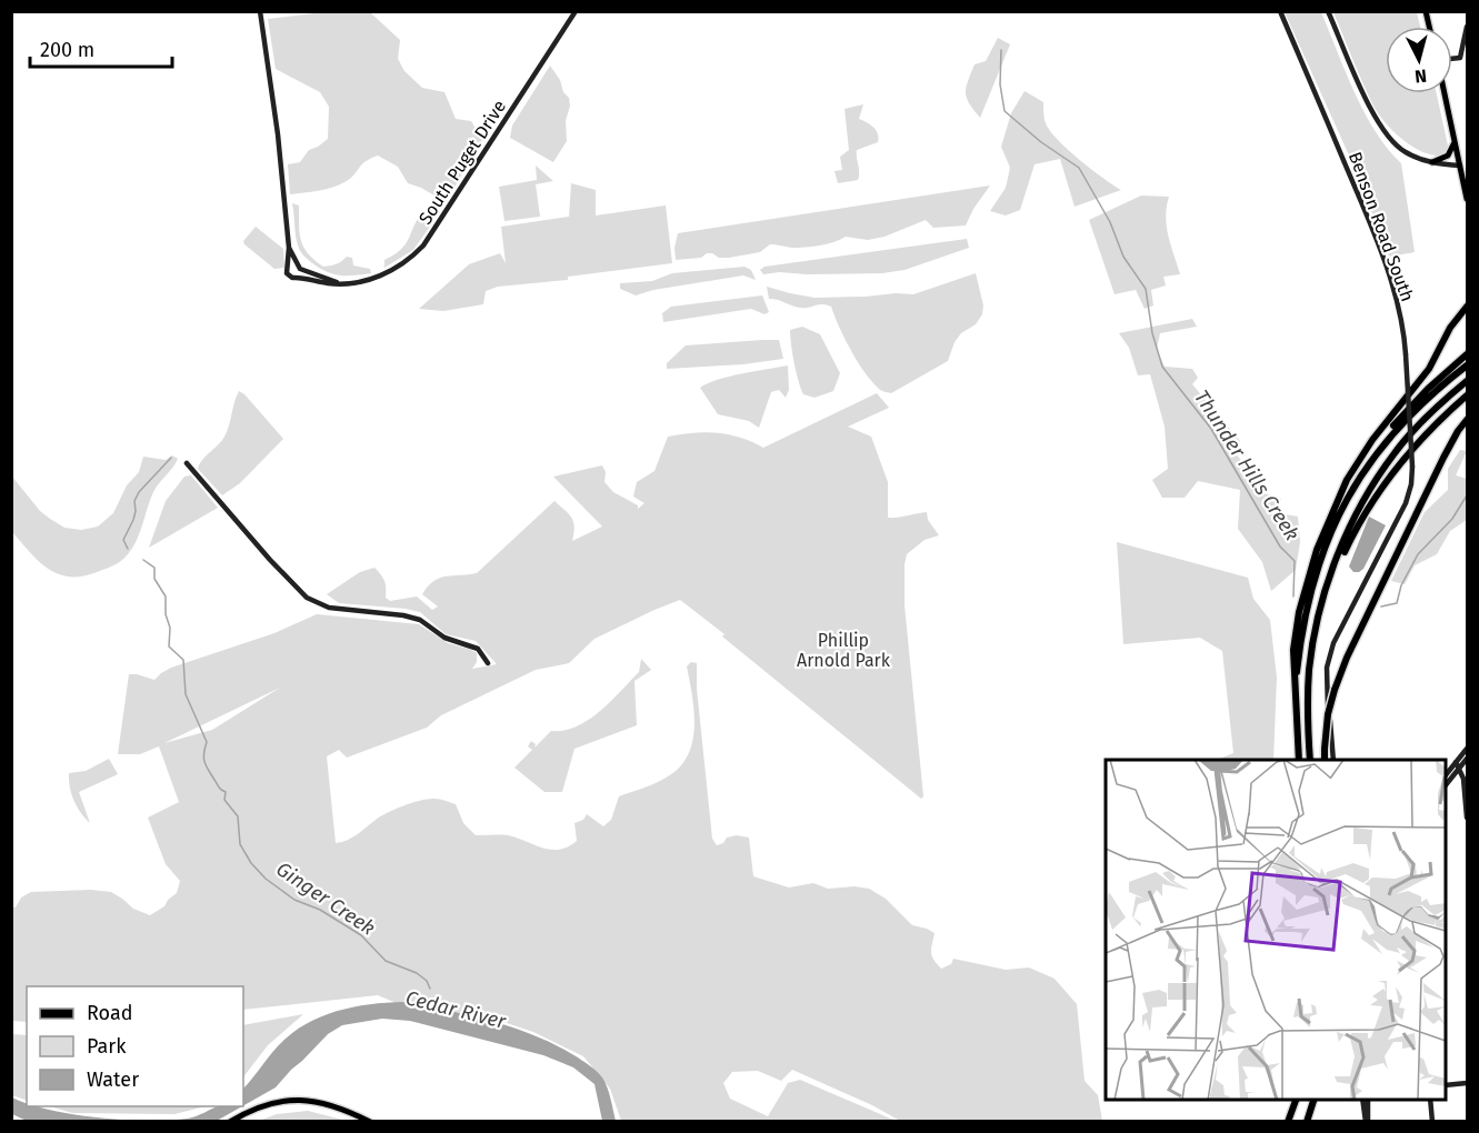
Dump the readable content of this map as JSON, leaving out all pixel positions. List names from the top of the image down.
{
  "streets": {
    "street": ["South Puget Drive", "Benson Road South"]
  },
  "water": ["Thunder Hills Creek", "Ginger Creek", "Cedar River"],
  "parks": ["Phillip Arnold Park"],
  "legend": ["Road", "Park", "Water"],
  "scale_bar": "200 m",
  "north": "bottom"
}
